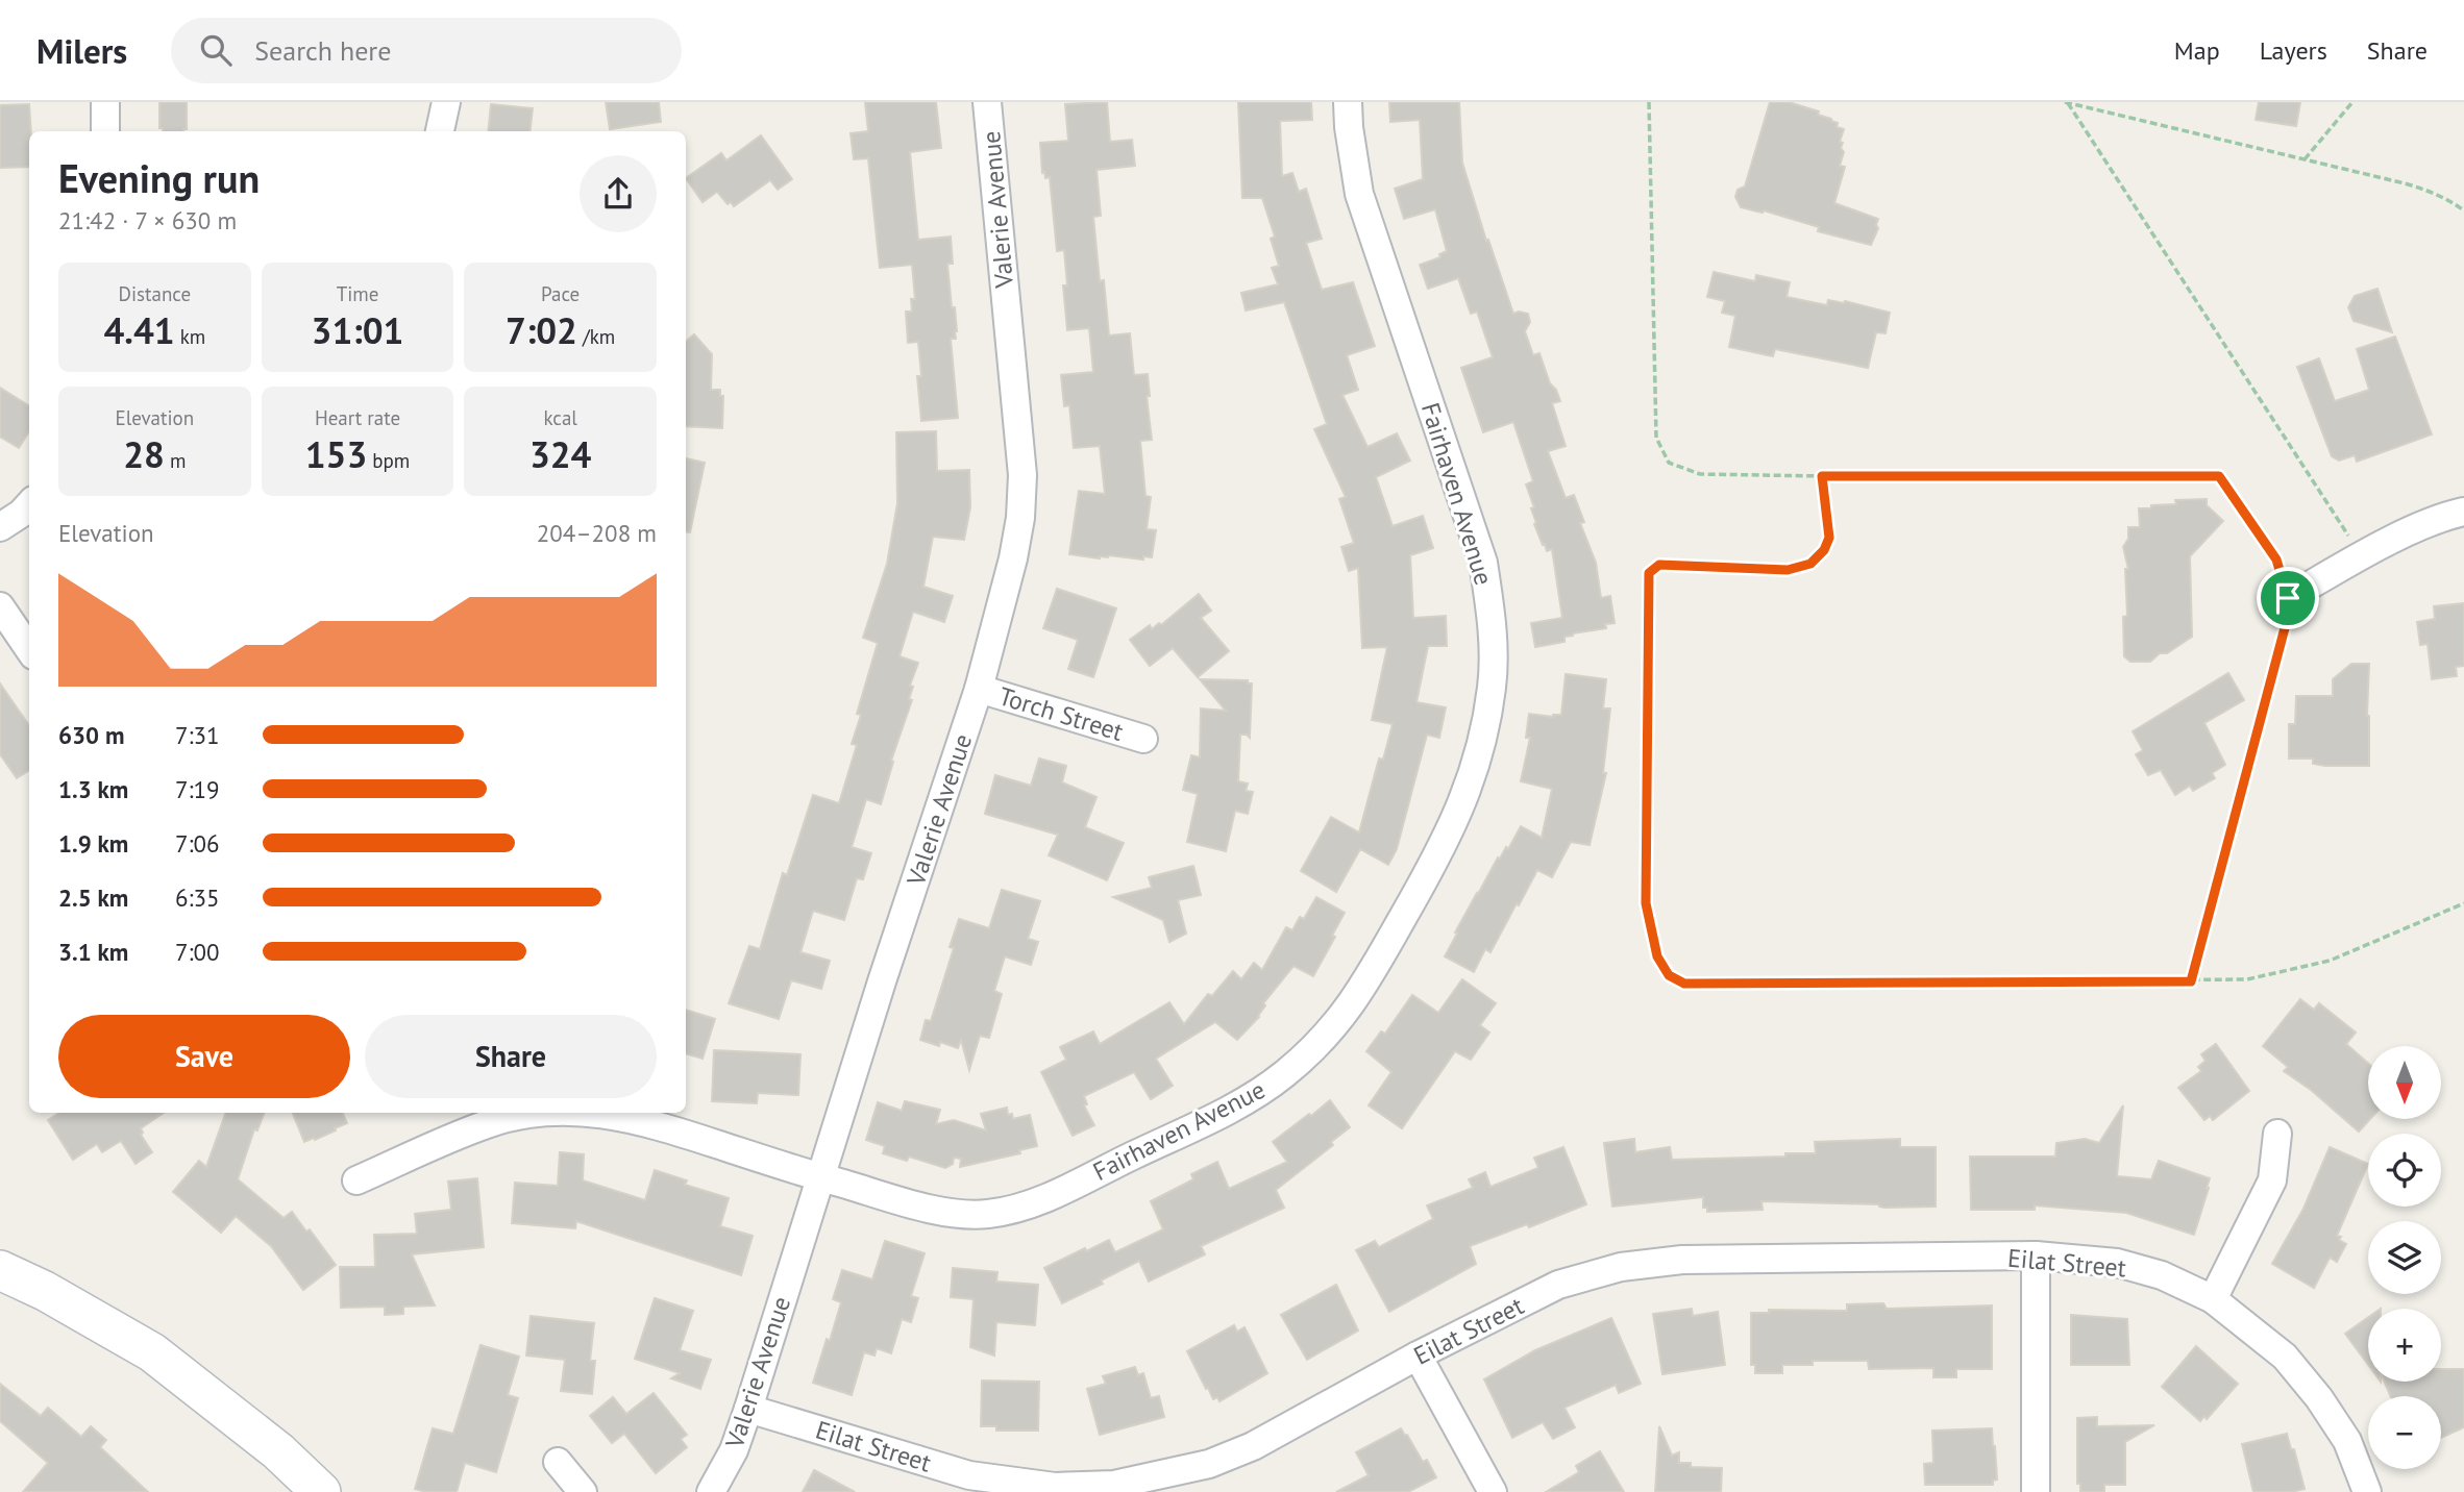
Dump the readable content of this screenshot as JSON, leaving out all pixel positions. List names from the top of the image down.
{
  "streets": {
    "street": [
      "Valerie Avenue",
      "Fairhaven Avenue",
      "Torch Street",
      "Eilat Street"
    ]
  },
  "crossings": [
    ["Valerie Avenue", "Fairhaven Avenue"],
    ["Valerie Avenue", "Torch Street"],
    ["Valerie Avenue", "Eilat Street"]
  ],
  "north": "bottom",
  "page": {
    "header": "Milers",
    "search": "Search here",
    "nav": ["Map", "Layers", "Share"],
    "heading": ["Evening run", "21:42 · 7 × 630 m"],
    "stats": [
      ["Distance", "4.41 km"],
      ["Time", "31:01"],
      ["Pace", "7:02 /km"],
      ["Elevation", "28 m"],
      ["Heart rate", "153 bpm"],
      ["kcal", "324"]
    ],
    "chart": ["Elevation", "204–208 m"],
    "list": [
      {
        "name": "630 m",
        "note": "7:31"
      },
      {
        "name": "1.3 km",
        "note": "7:19"
      },
      {
        "name": "1.9 km",
        "note": "7:06"
      },
      {
        "name": "2.5 km",
        "note": "6:35"
      },
      {
        "name": "3.1 km",
        "note": "7:00"
      }
    ],
    "buttons": ["Save", "Share"],
    "map_buttons": ["+", "−"]
  }
}
